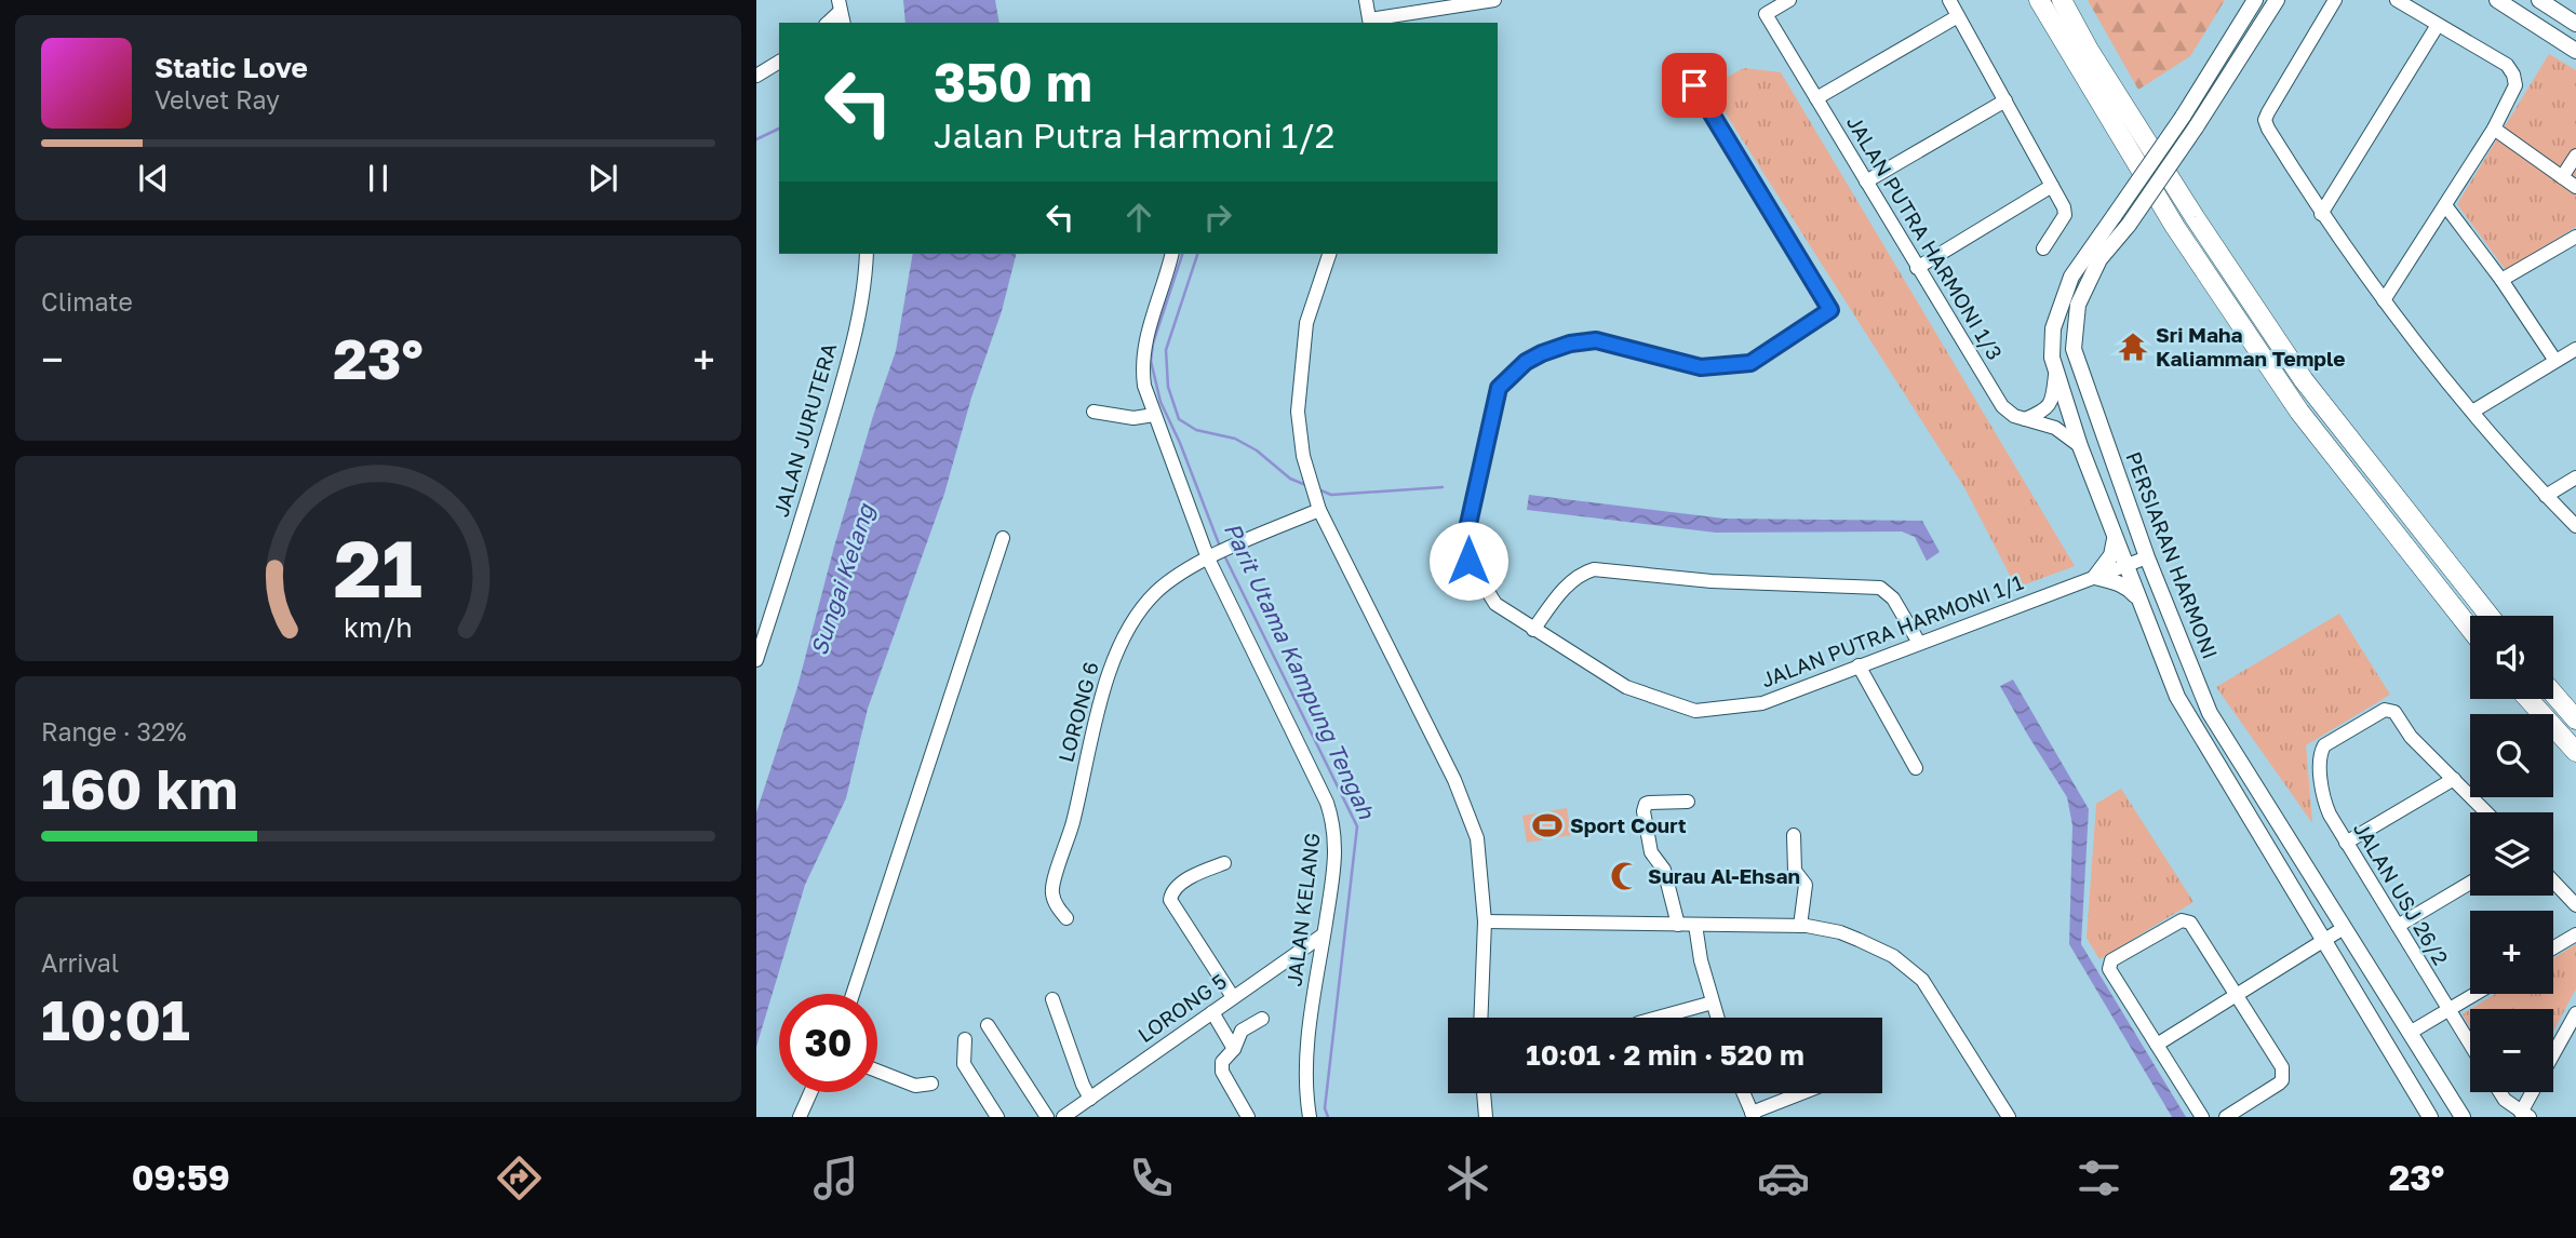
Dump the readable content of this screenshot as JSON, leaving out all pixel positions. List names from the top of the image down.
{
  "streets": {
    "main road": ["PERSIARAN HARMONI"],
    "street": [
      "JALAN PUTRA HARMONI 1/3",
      "JALAN JURUTERA",
      "JALAN PUTRA HARMONI 1/1",
      "LORONG 6",
      "JALAN USJ 26/2",
      "JALAN KELANG",
      "LORONG 5"
    ]
  },
  "crossings": [
    ["PERSIARAN HARMONI", "JALAN PUTRA HARMONI 1/1"],
    ["LORONG 6", "JALAN KELANG"],
    ["JALAN KELANG", "LORONG 5"]
  ],
  "water": ["Sungai Kelang", "Parit Utama Kampung Tengah"],
  "places": {
    "temple": ["Sri Maha Kaliamman Temple"],
    "sports": ["Sport Court"],
    "mosque": ["Surau Al-Ehsan"]
  },
  "page": {
    "turn": ["350 m", "Jalan Putra Harmoni 1/2"],
    "song": ["Static Love", "Velvet Ray"],
    "tile": [
      "Climate",
      ["Range · 32%", "160 km"],
      ["Arrival", "10:01"]
    ],
    "heat": ["−", "23°", "+"],
    "map_buttons": ["+", "−"],
    "limit": "30",
    "trip": "10:01 · 2 min · 520 m",
    "tabs": ["09:59", "23°"],
    "gauge": ["21", "km/h"]
  }
}
